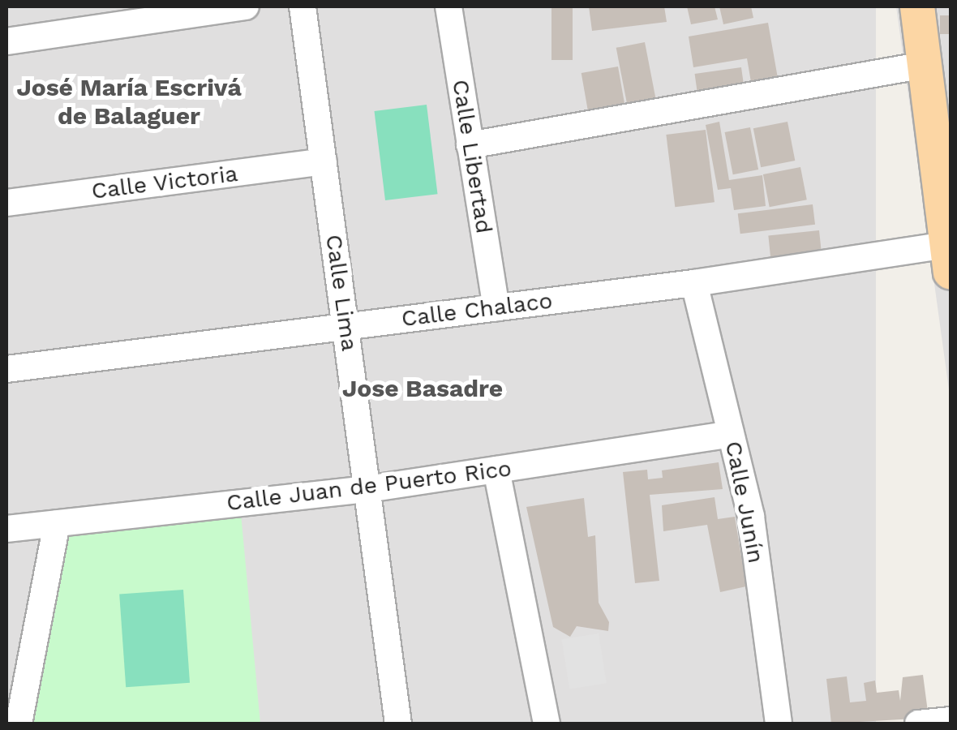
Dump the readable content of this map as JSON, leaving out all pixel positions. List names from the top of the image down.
{
  "streets": {
    "street": [
      "Calle Libertad",
      "Calle Victoria",
      "Calle Lima",
      "Calle Chalaco",
      "Calle Juan de Puerto Rico",
      "Calle Junín"
    ]
  },
  "crossings": [
    ["Calle Libertad", "Calle Chalaco"],
    ["Calle Victoria", "Calle Lima"],
    ["Calle Lima", "Calle Chalaco"],
    ["Calle Lima", "Calle Juan de Puerto Rico"],
    ["Calle Chalaco", "Calle Junín"],
    ["Calle Juan de Puerto Rico", "Calle Junín"]
  ],
  "districts": ["José María Escrivá de Balaguer", "Jose Basadre"]
}
